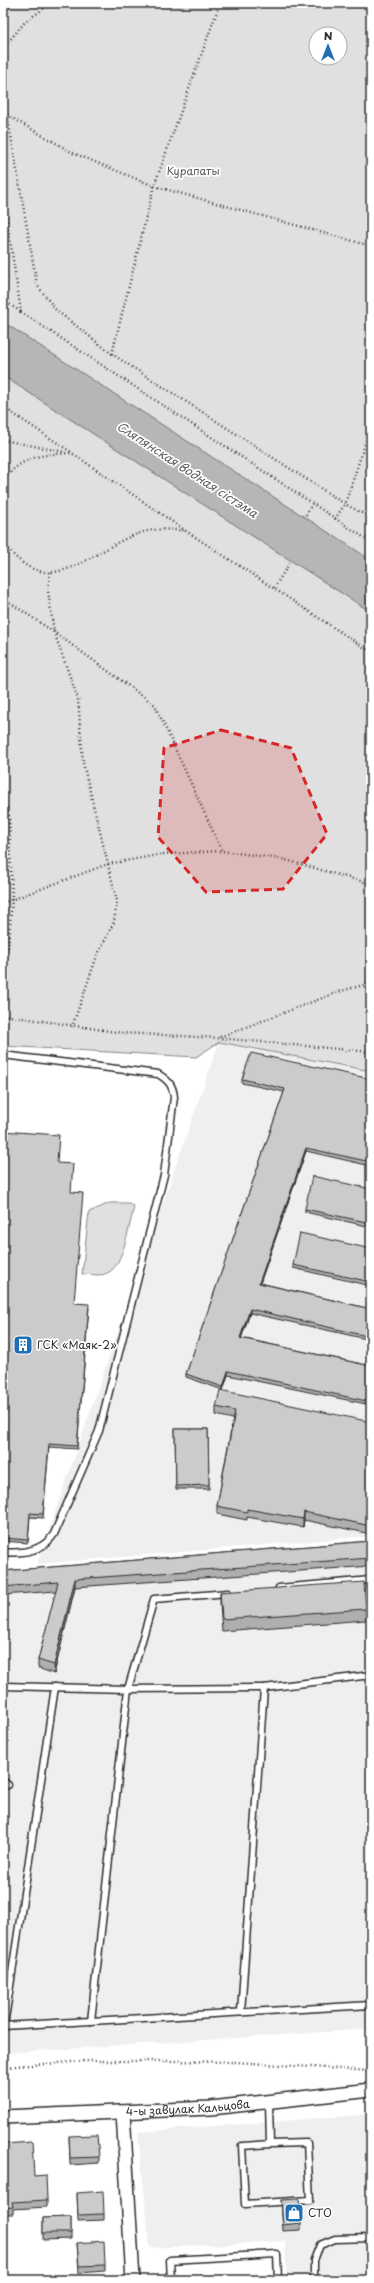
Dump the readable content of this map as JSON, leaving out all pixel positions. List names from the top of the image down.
{
  "streets": {
    "street": ["4-ы завулак Кальцова"]
  },
  "water": ["Сляпянская водная сістэма"],
  "parks": ["Курапаты"],
  "places": {
    "building": ["ГСК «Маяк-2»"],
    "shop": ["СТО"]
  },
  "north": "top"
}
